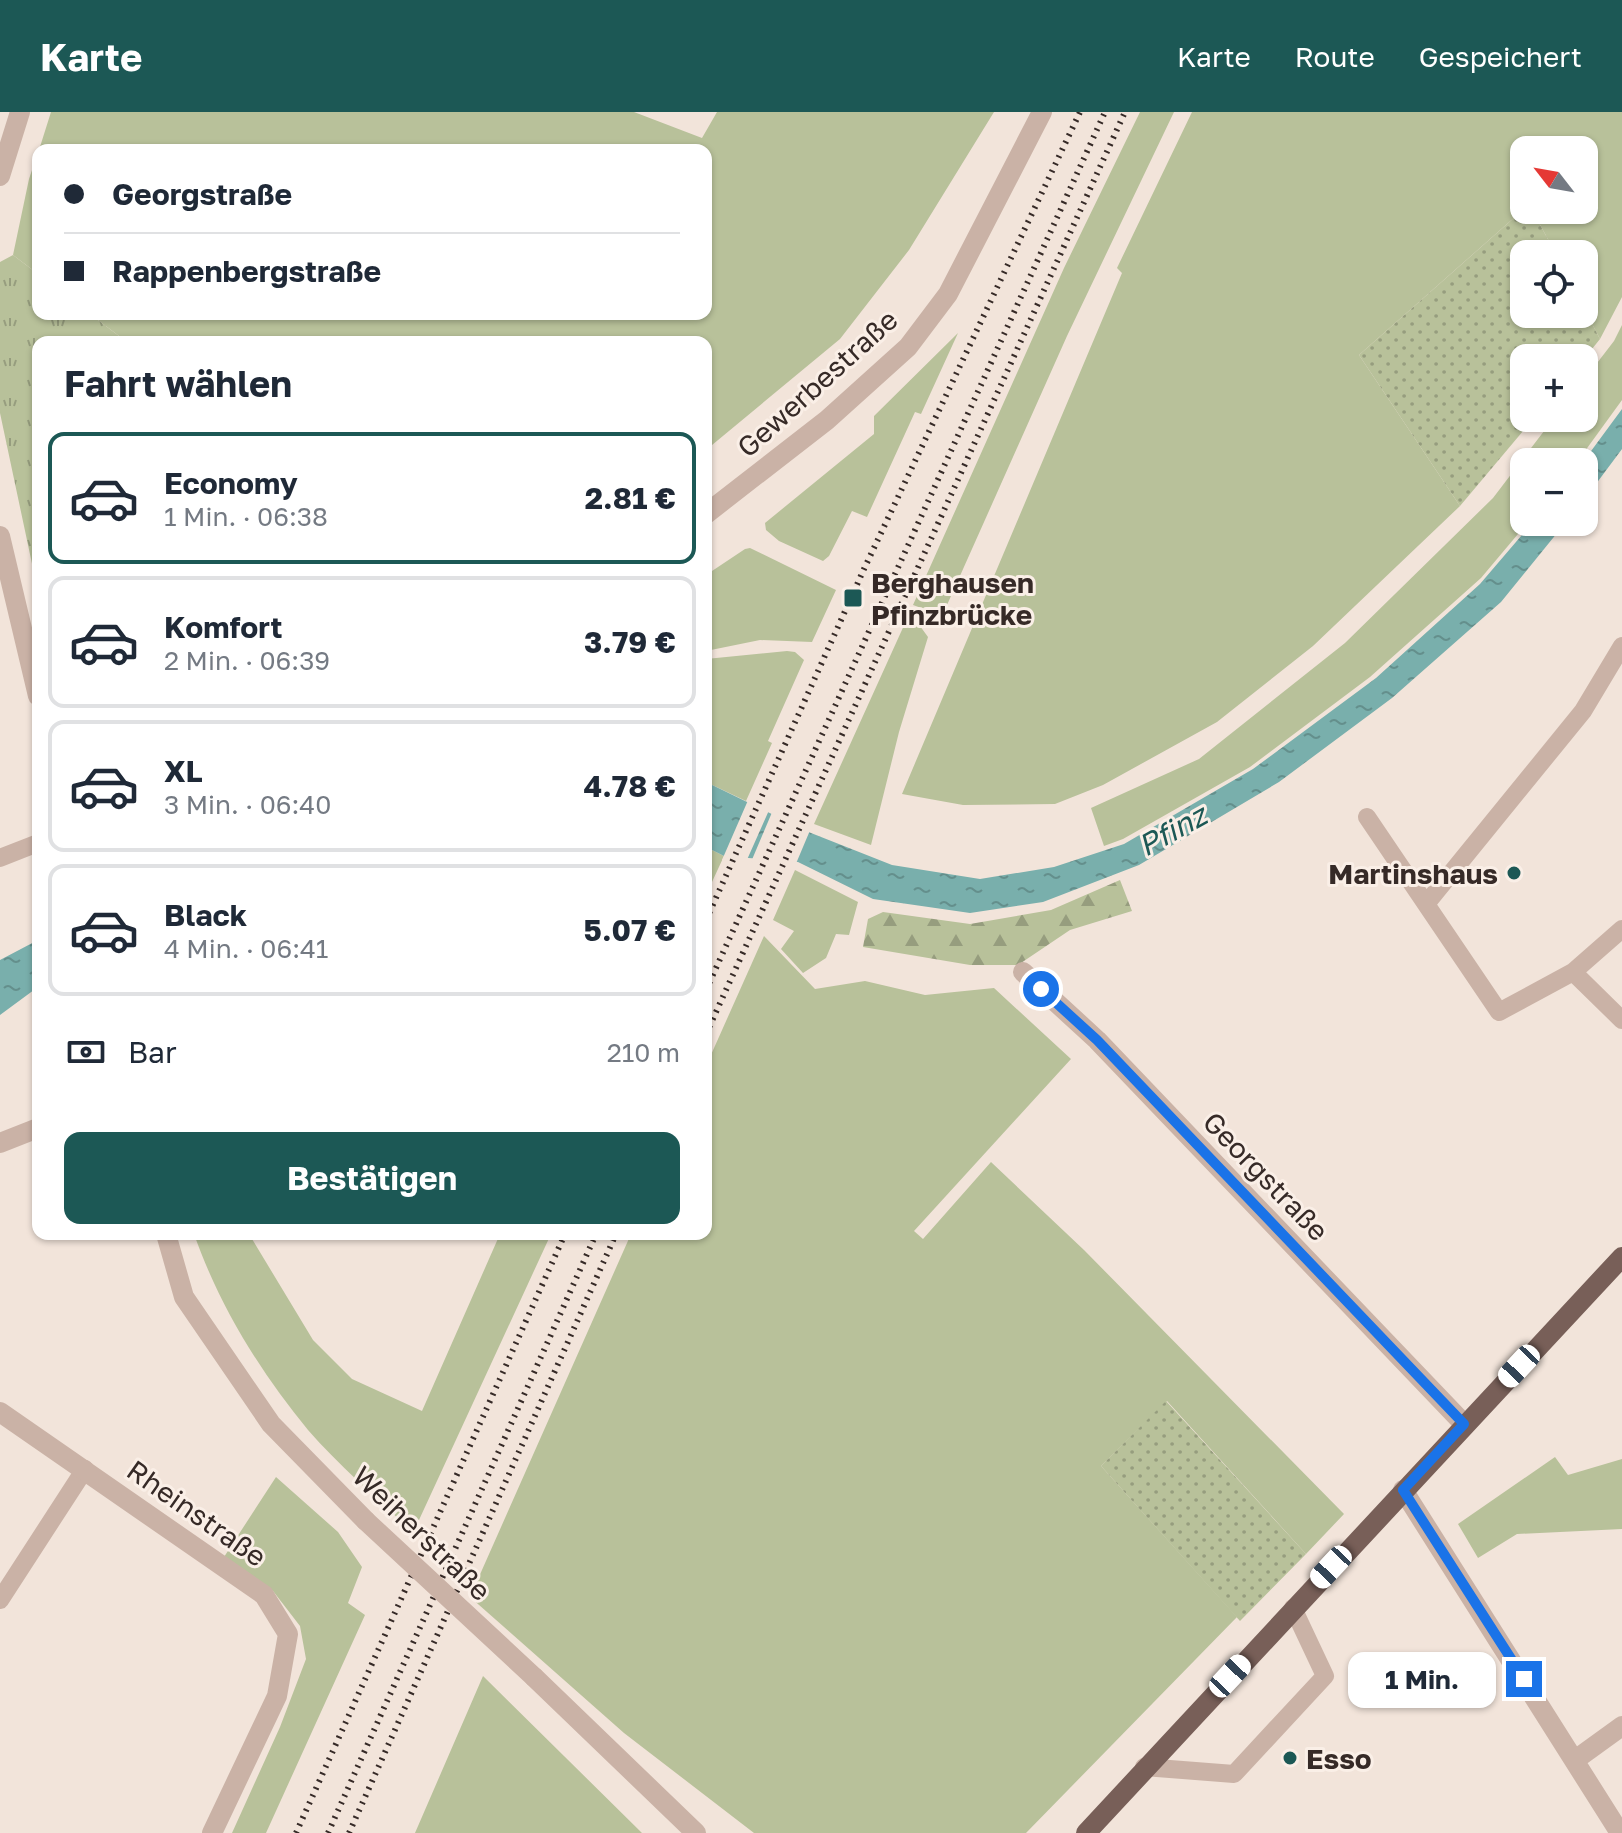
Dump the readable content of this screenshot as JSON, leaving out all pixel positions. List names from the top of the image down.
{
  "streets": {
    "street": [
      "Gewerbestraße",
      "Georgstraße",
      "Rheinstraße",
      "Weiherstraße"
    ]
  },
  "water": ["Pfinz"],
  "places": {
    "transit": ["Berghausen Pfinzbrücke"],
    "other": ["Martinshaus", "Esso"]
  },
  "north": "top left",
  "page": {
    "header": "Karte",
    "nav": ["Karte", "Route", "Gespeichert"],
    "map_buttons": ["+", "−"],
    "banner": ["Georgstraße", "Rappenbergstraße"],
    "heading": "Fahrt wählen",
    "list": [
      {
        "name": "Economy",
        "note": "1 Min. · 06:38",
        "value": "2.81 €"
      },
      {
        "name": "Komfort",
        "note": "2 Min. · 06:39",
        "value": "3.79 €"
      },
      {
        "name": "XL",
        "note": "3 Min. · 06:40",
        "value": "4.78 €"
      },
      {
        "name": "Black",
        "note": "4 Min. · 06:41",
        "value": "5.07 €"
      }
    ],
    "pay": ["Bar", "210 m"],
    "buttons": "Bestätigen",
    "bubble": "1 Min."
  }
}
